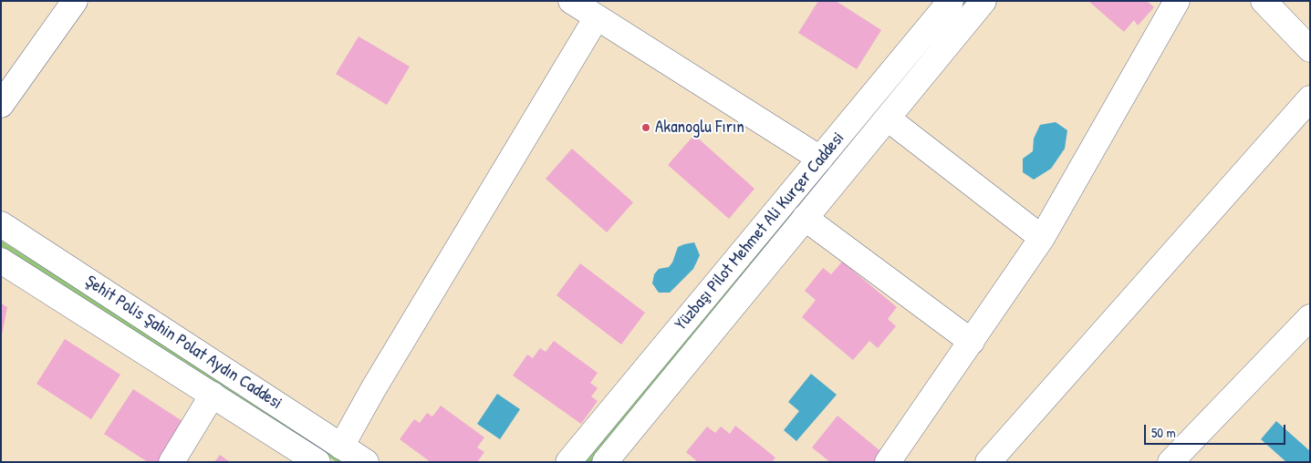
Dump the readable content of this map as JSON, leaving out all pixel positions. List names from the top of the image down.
{
  "streets": {
    "street": ["Yüzbaşı Pilot Mehmet Ali Kurçer Caddesi", "Şehit Polis Şahin Polat Aydın Caddesi"]
  },
  "places": ["Akanoglu Fırın"],
  "scale_bar": "50 m"
}
